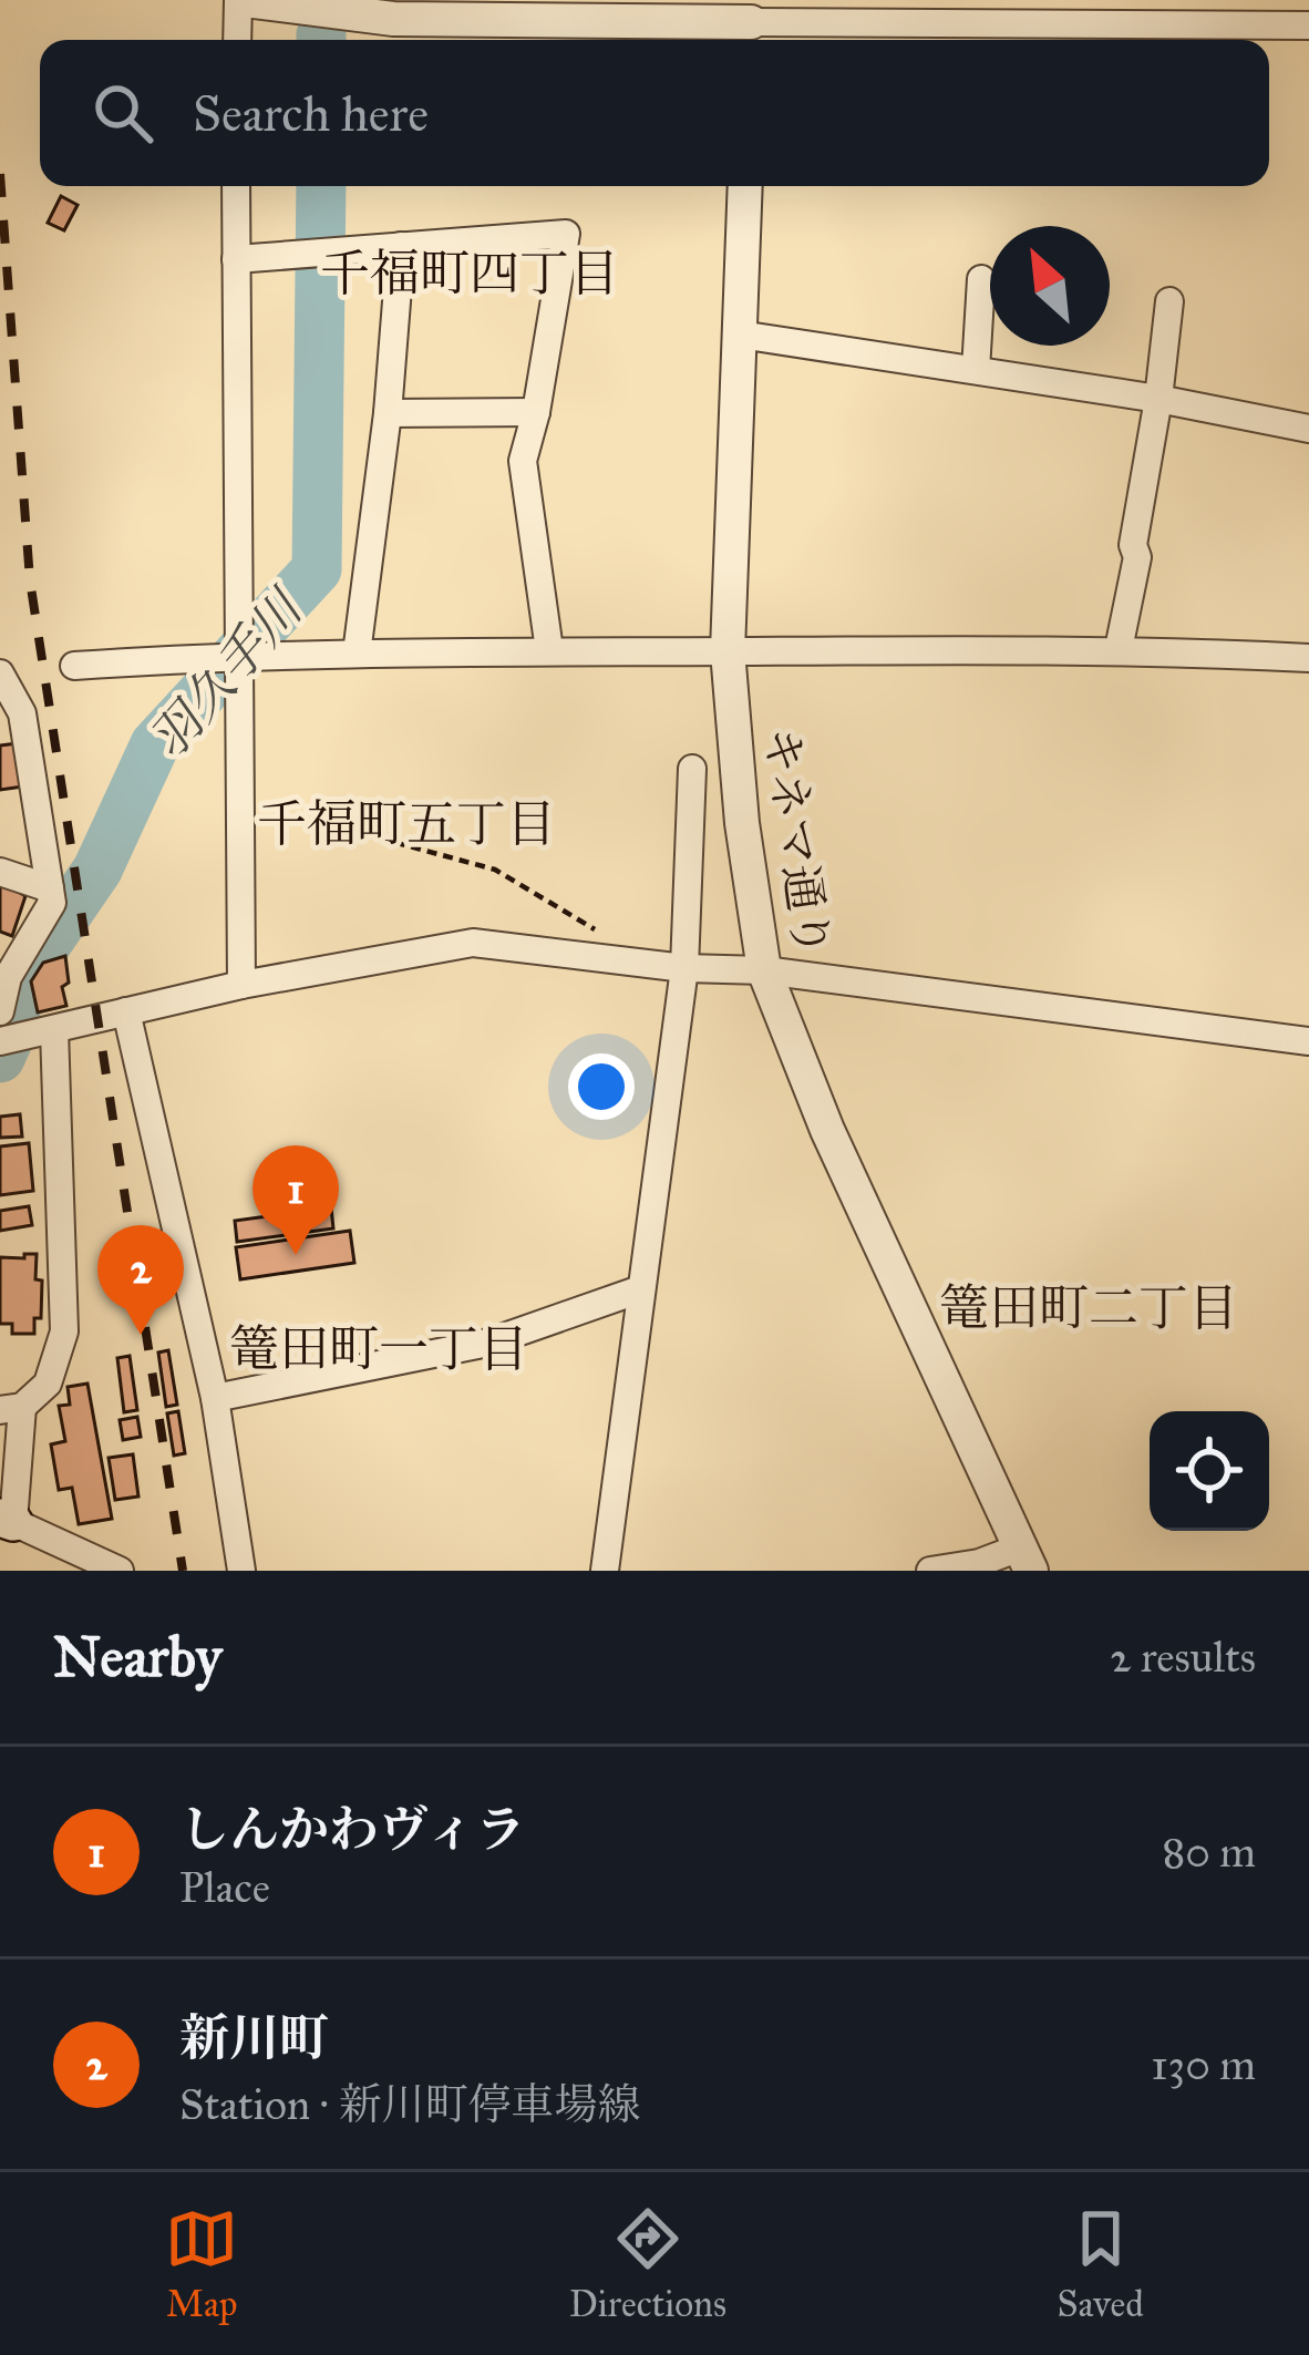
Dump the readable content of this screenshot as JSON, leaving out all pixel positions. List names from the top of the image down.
{
  "streets": {
    "street": ["キネマ通り"]
  },
  "districts": [
    "千福町四丁目",
    "千福町五丁目",
    "篭田町二丁目",
    "篭田町一丁目"
  ],
  "water": ["羽久手川"],
  "north": "top left",
  "page": {
    "search": "Search here",
    "pins": ["1", "2"],
    "heading": ["Nearby", "2 results"],
    "list": [
      {
        "mark": "1",
        "name": "しんかわヴィラ",
        "note": "Place",
        "value": "80 m"
      },
      {
        "mark": "2",
        "name": "新川町",
        "note": "Station · 新川町停車場線",
        "value": "130 m"
      }
    ],
    "nav": ["Map", "Directions", "Saved"]
  }
}
